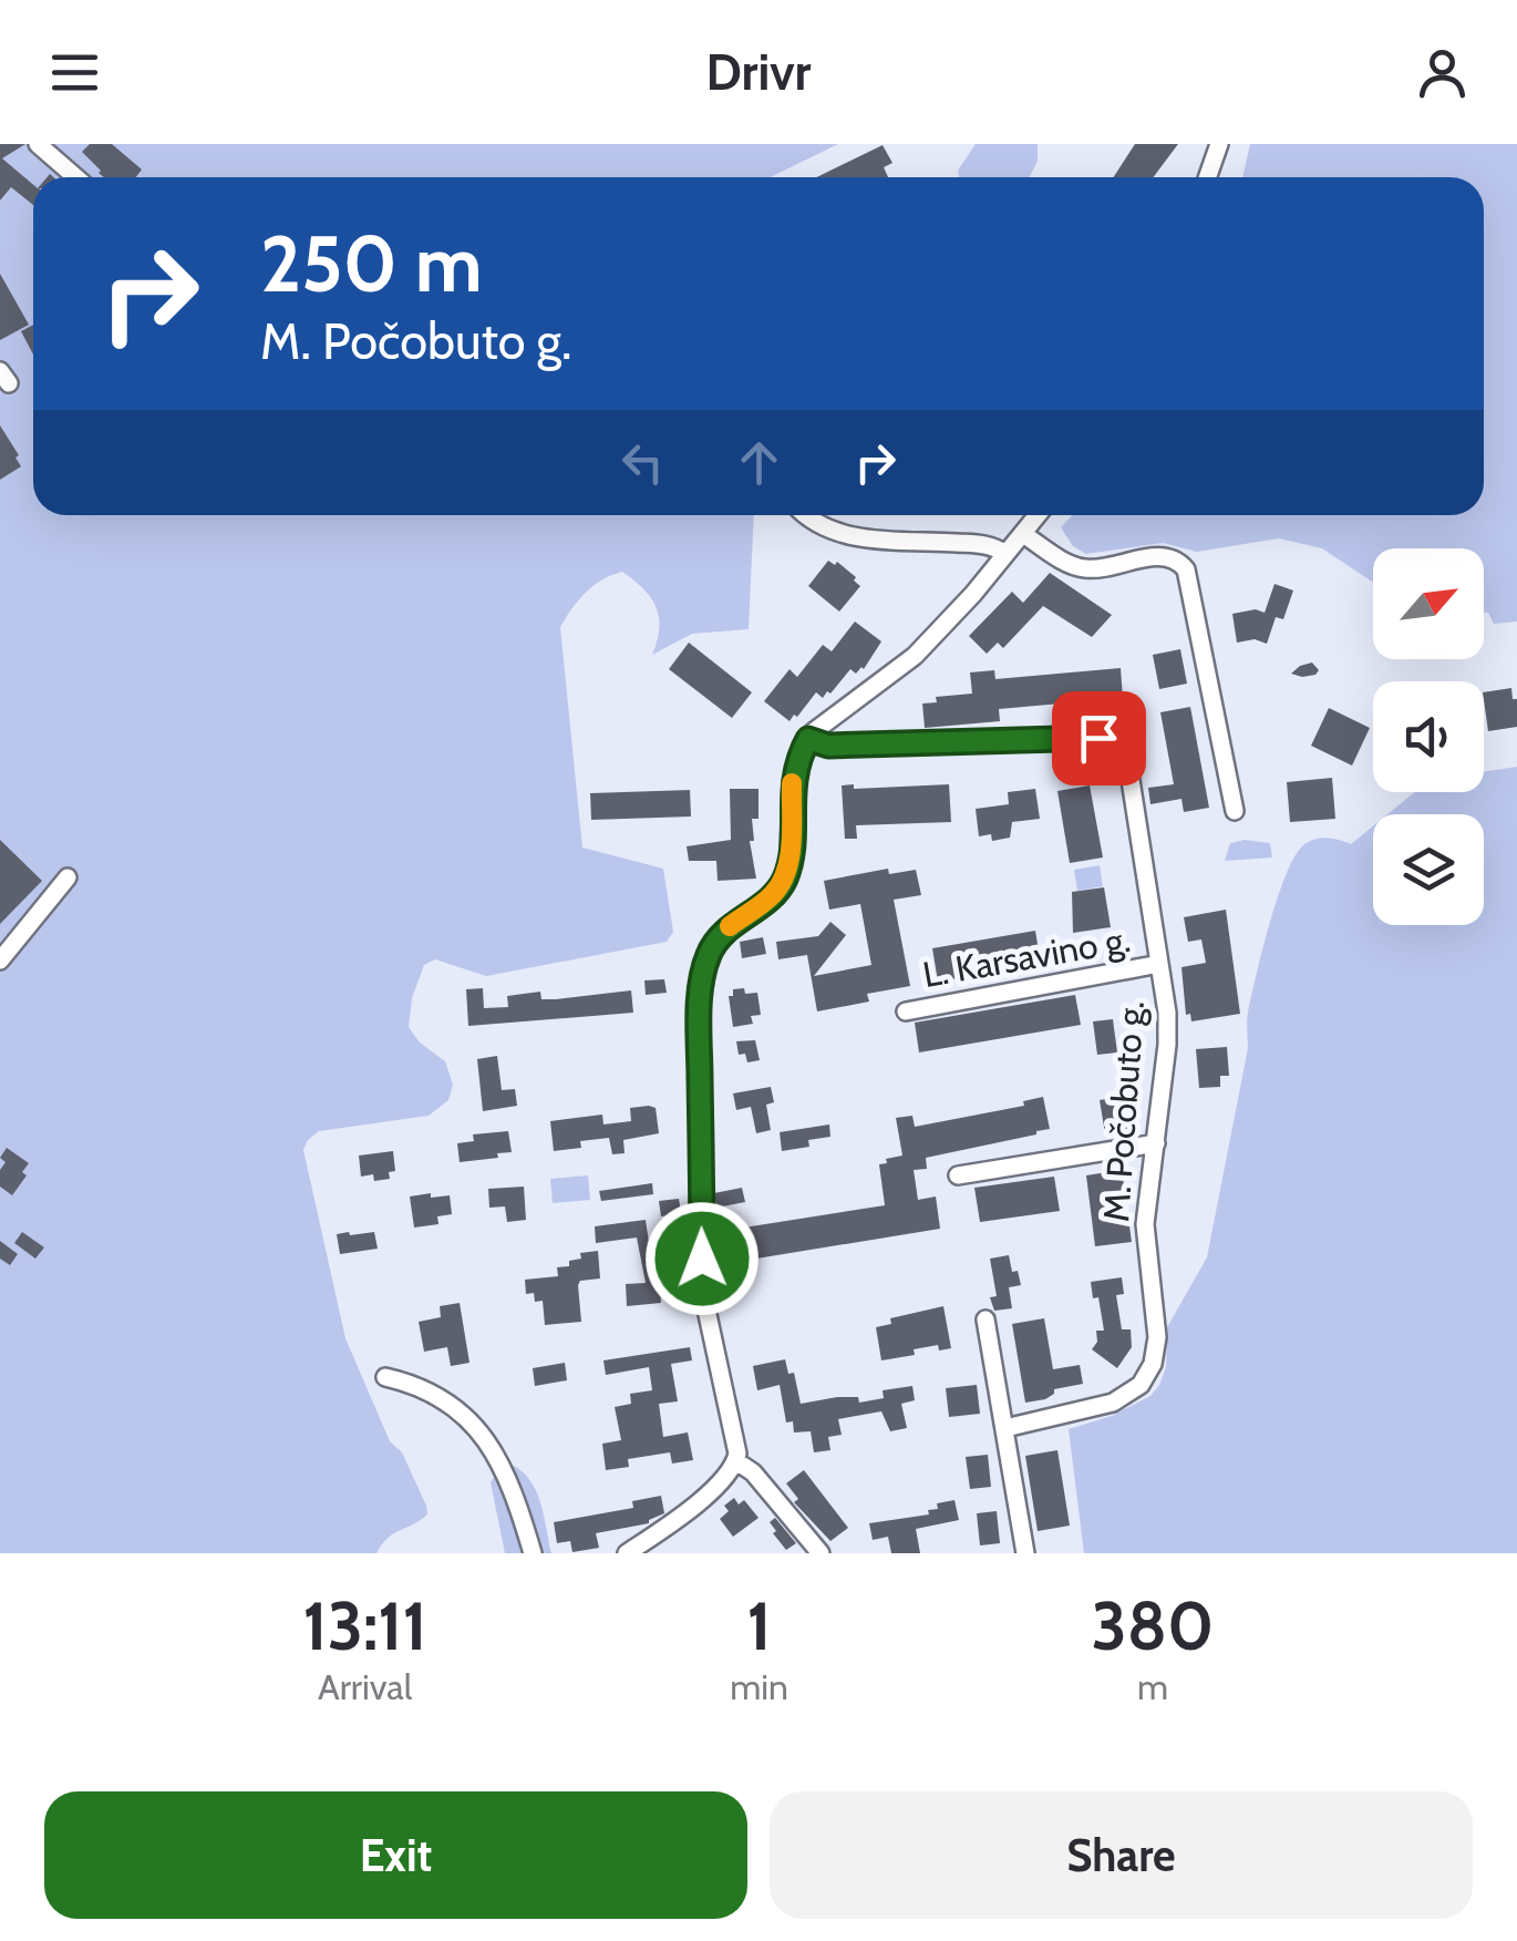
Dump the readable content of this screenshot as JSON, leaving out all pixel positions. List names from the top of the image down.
{
  "streets": {
    "street": ["L. Karsavino g.", "M. Počobuto g."]
  },
  "crossings": [
    ["L. Karsavino g.", "M. Počobuto g."]
  ],
  "north": "top right",
  "page": {
    "header": "Drivr",
    "turn": ["250 m", "M. Počobuto g."],
    "eta": [
      "13:11",
      "Arrival",
      "1",
      "min",
      "380",
      "m"
    ],
    "buttons": ["Exit", "Share"]
  }
}
